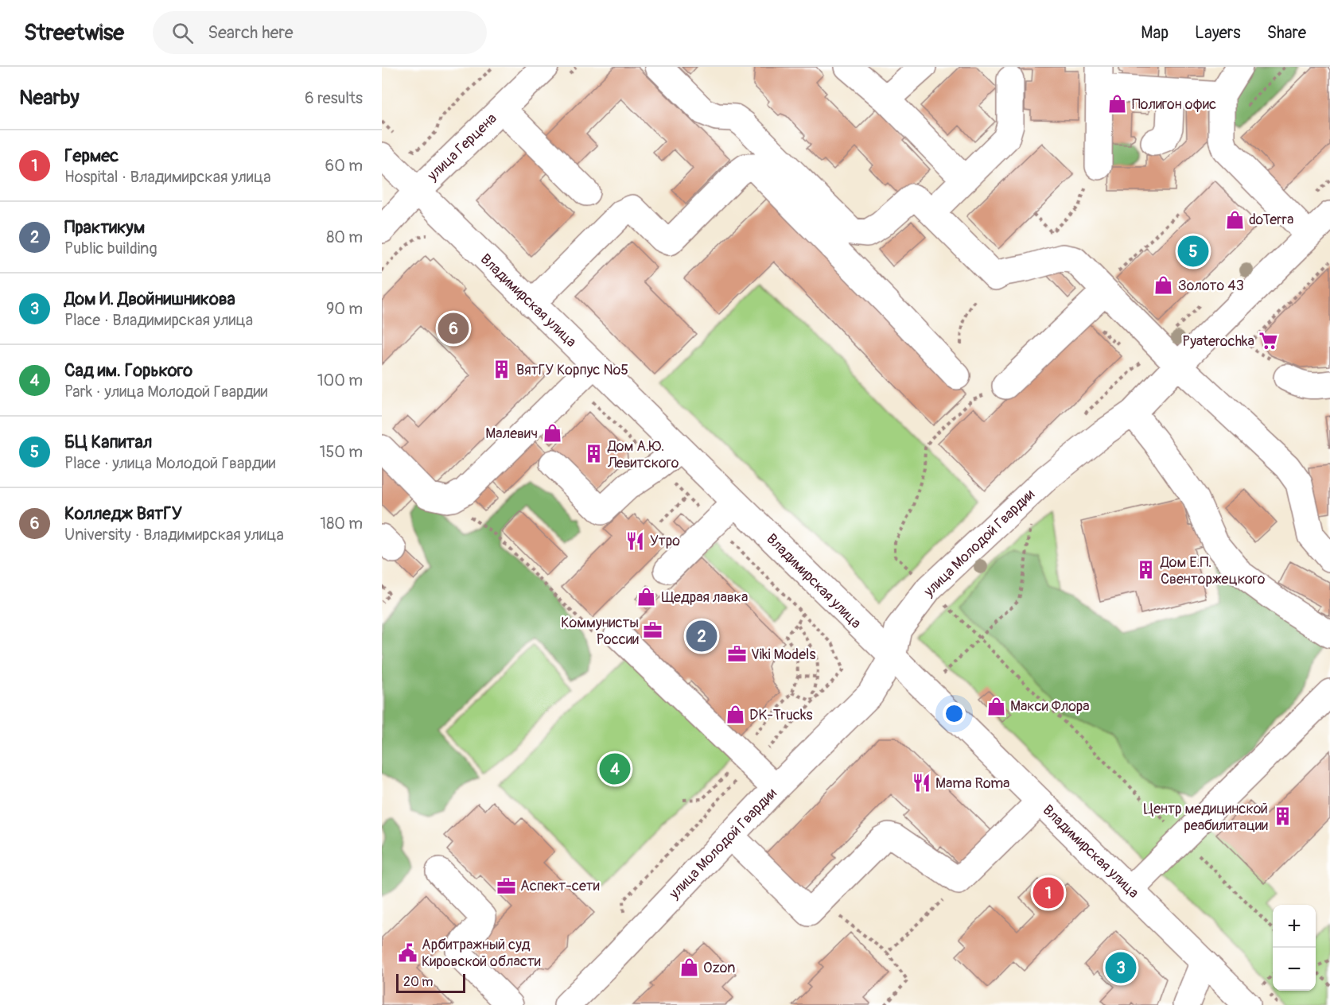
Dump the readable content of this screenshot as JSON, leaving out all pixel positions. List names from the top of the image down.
{
  "streets": {
    "street": ["улица Герцена", "Владимирская улица", "улица Молодой Гвардии"]
  },
  "crossings": [
    ["улица Герцена", "Владимирская улица"],
    ["Владимирская улица", "улица Молодой Гвардии"]
  ],
  "places": {
    "shop": [
      "Полигон офис",
      "doTerra",
      "Золото 43",
      "Малевич",
      "Щедрая лавка",
      "Макси Флора",
      "DK-Trucks",
      "Ozon"
    ],
    "supermarket": ["Pyaterochka"],
    "building": [
      "ВятГУ Корпус №5",
      "Дом А.Ю. Левитского",
      "Дом Е.П. Свенторжецкого",
      "Центр медицинской реабилитации"
    ],
    "restaurant": ["Утро", "Mama Roma"],
    "office": ["Коммунисты России", "Viki Models", "Аспект-сети"],
    "public building": ["Арбитражный суд Кировской области"]
  },
  "scale_bar": "20 m",
  "page": {
    "header": "Streetwise",
    "search": "Search here",
    "nav": ["Map", "Layers", "Share"],
    "heading": ["Nearby", "6 results"],
    "list": [
      {
        "mark": "1",
        "name": "Гермес",
        "note": "Hospital · Владимирская улица",
        "value": "60 m"
      },
      {
        "mark": "2",
        "name": "Практикум",
        "note": "Public building",
        "value": "80 m"
      },
      {
        "mark": "3",
        "name": "Дом И. Двойнишникова",
        "note": "Place · Владимирская улица",
        "value": "90 m"
      },
      {
        "mark": "4",
        "name": "Сад им. Горького",
        "note": "Park · улица Молодой Гвардии",
        "value": "100 m"
      },
      {
        "mark": "5",
        "name": "БЦ Капитал",
        "note": "Place · улица Молодой Гвардии",
        "value": "150 m"
      },
      {
        "mark": "6",
        "name": "Колледж ВятГУ",
        "note": "University · Владимирская улица",
        "value": "180 m"
      }
    ],
    "pins": [
      "5",
      "6",
      "2",
      "4",
      "1",
      "3"
    ],
    "map_buttons": ["+", "−"],
    "scale": "20 m"
  }
}
